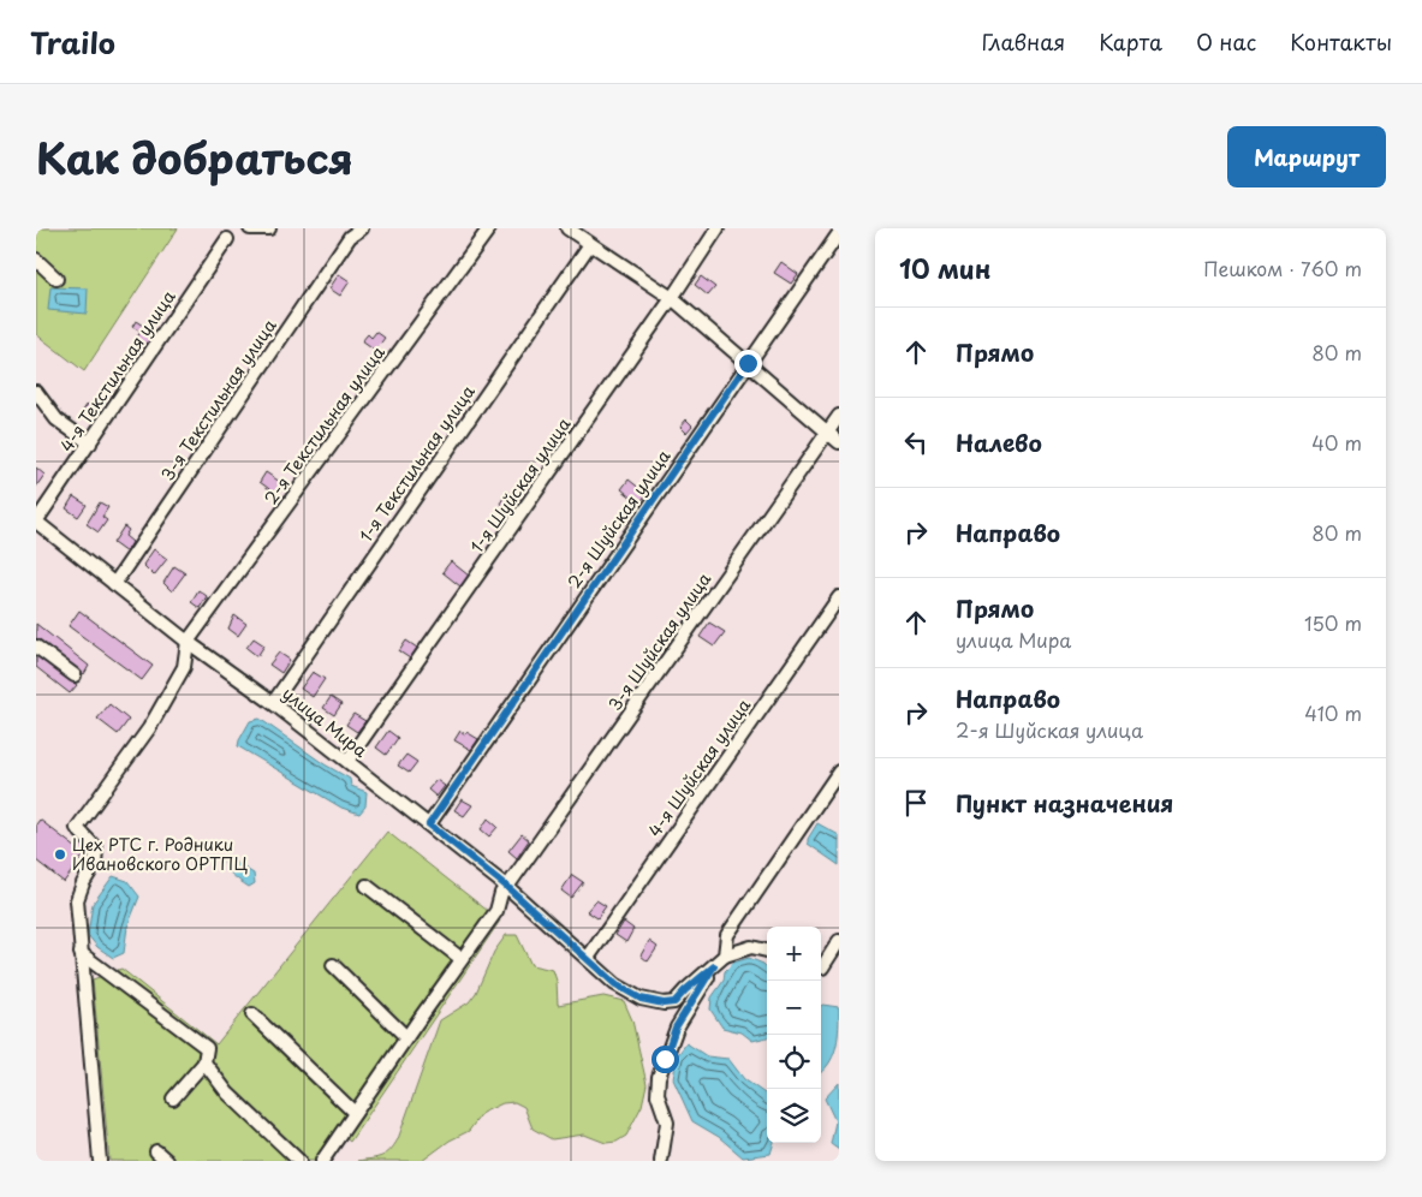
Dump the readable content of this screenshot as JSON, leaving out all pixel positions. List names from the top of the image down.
{
  "streets": {
    "street": [
      "4-я Текстильная улица",
      "3-я Текстильная улица",
      "2-я Текстильная улица",
      "1-я Текстильная улица",
      "1-я Шуйская улица",
      "2-я Шуйская улица",
      "3-я Шуйская улица",
      "улица Мира",
      "4-я Шуйская улица"
    ]
  },
  "crossings": [
    ["4-я Текстильная улица", "улица Мира"],
    ["3-я Текстильная улица", "улица Мира"],
    ["2-я Текстильная улица", "улица Мира"],
    ["1-я Текстильная улица", "улица Мира"],
    ["1-я Шуйская улица", "улица Мира"],
    ["2-я Шуйская улица", "улица Мира"],
    ["3-я Шуйская улица", "улица Мира"],
    ["улица Мира", "4-я Шуйская улица"]
  ],
  "places": ["Цех РТС г. Родники Ивановского ОРТПЦ"],
  "page": {
    "header": "Trailo",
    "nav": [
      "Главная",
      "Карта",
      "О нас",
      "Контакты"
    ],
    "title": "Как добраться",
    "buttons": "Маршрут",
    "heading": ["10 мин", "Пешком · 760 m"],
    "list": [
      ["Прямо", "80 m"],
      ["Налево", "40 m"],
      ["Направо", "80 m"],
      ["Прямо", "улица Мира", "150 m"],
      ["Направо", "2-я Шуйская улица", "410 m"],
      "Пункт назначения"
    ],
    "map_buttons": ["+", "−"]
  }
}
